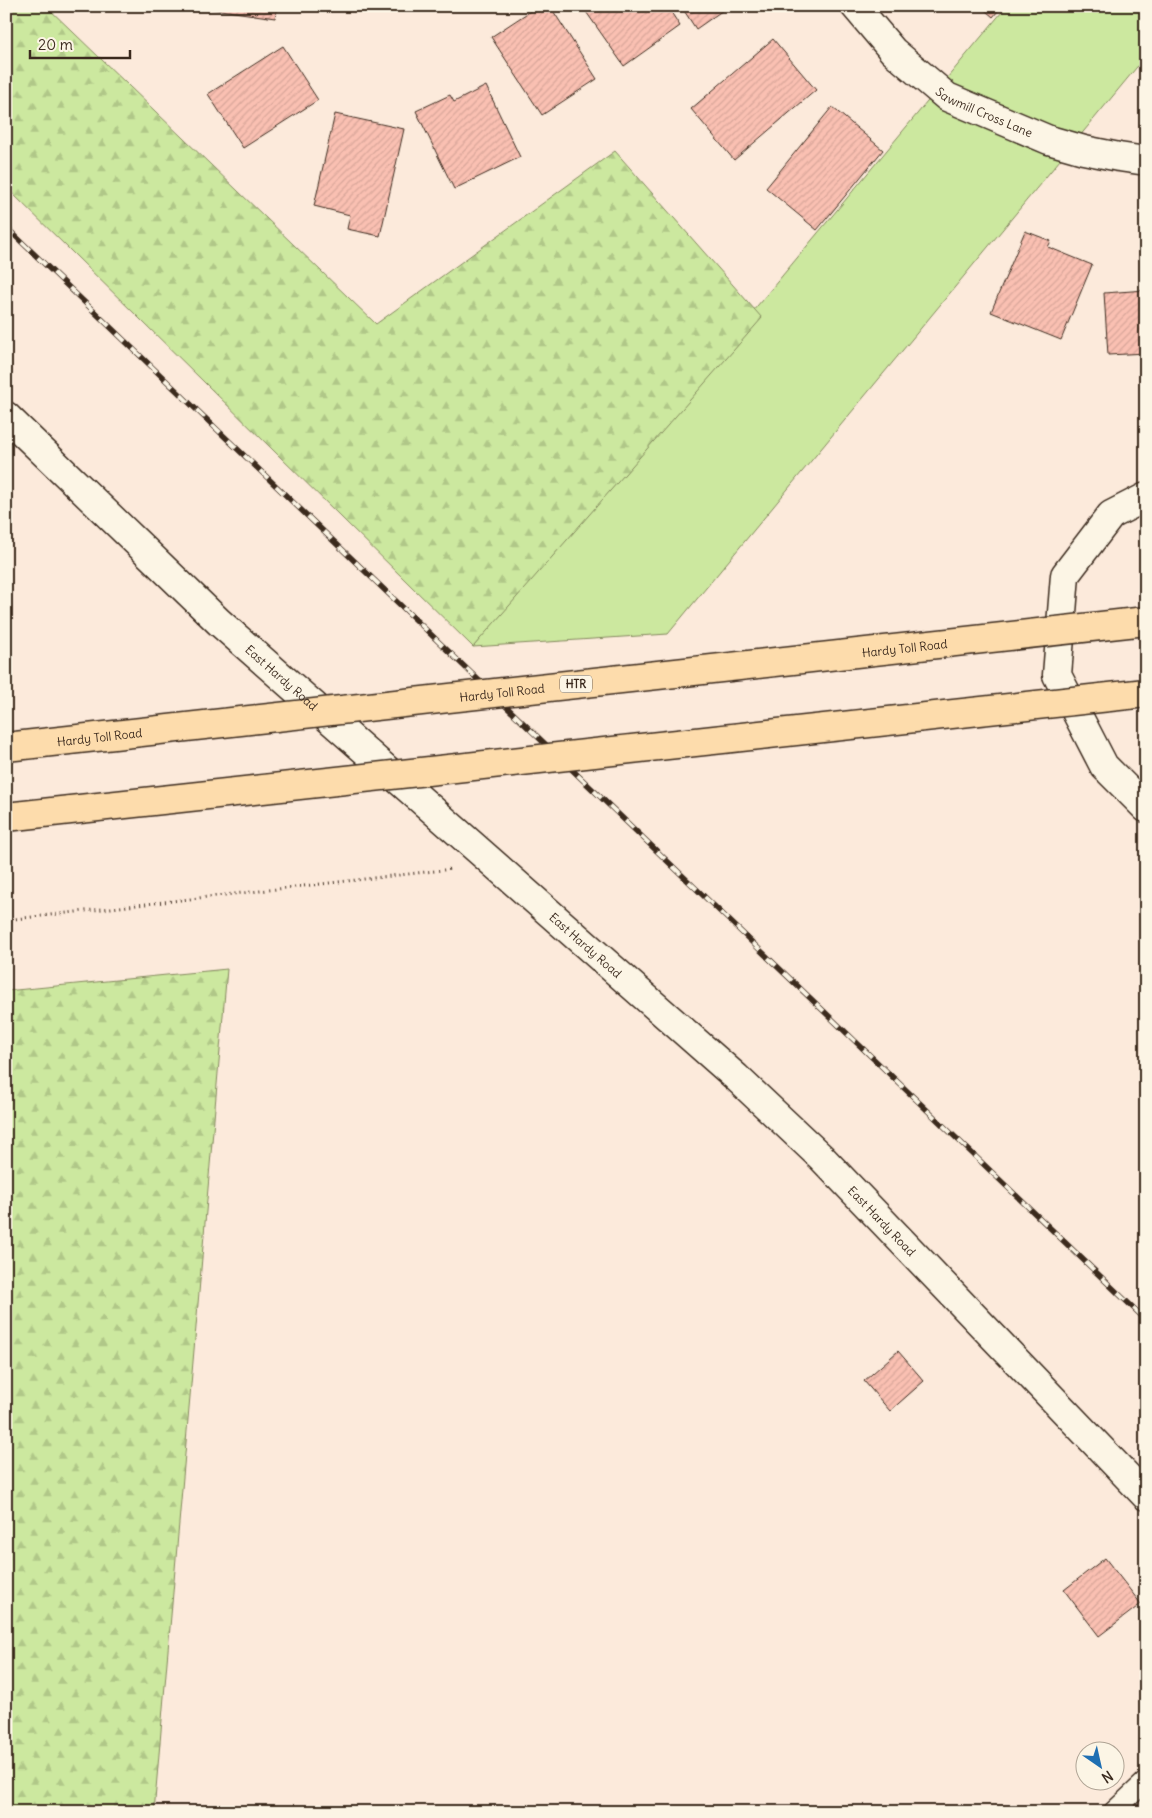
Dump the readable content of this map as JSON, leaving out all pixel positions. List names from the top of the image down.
{
  "streets": {
    "highway": ["Hardy Toll Road", "HTR"],
    "street": ["Sawmill Cross Lane", "East Hardy Road"]
  },
  "scale_bar": "20 m",
  "north": "bottom right"
}
